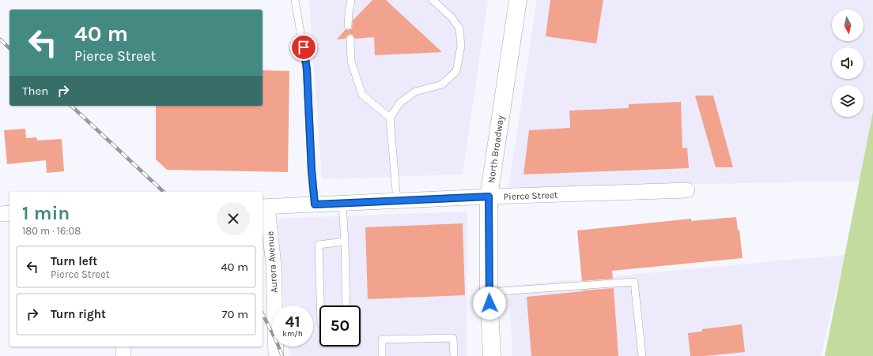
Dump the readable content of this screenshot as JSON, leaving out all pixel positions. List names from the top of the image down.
{
  "streets": {
    "main road": ["North Broadway"],
    "street": ["Pierce Street", "Aurora Avenue"]
  },
  "crossings": [
    ["North Broadway", "Pierce Street"],
    ["Pierce Street", "Aurora Avenue"]
  ],
  "north": "bottom",
  "page": {
    "turn": ["40 m", "Pierce Street"],
    "then": "Then",
    "heading": ["1 min", "180 m · 16:08"],
    "list": [
      {
        "name": "Turn left",
        "note": "Pierce Street",
        "value": "40 m"
      },
      {
        "name": "Turn right",
        "value": "70 m"
      }
    ],
    "speed": "41 km/h",
    "limit": "50"
  }
}
